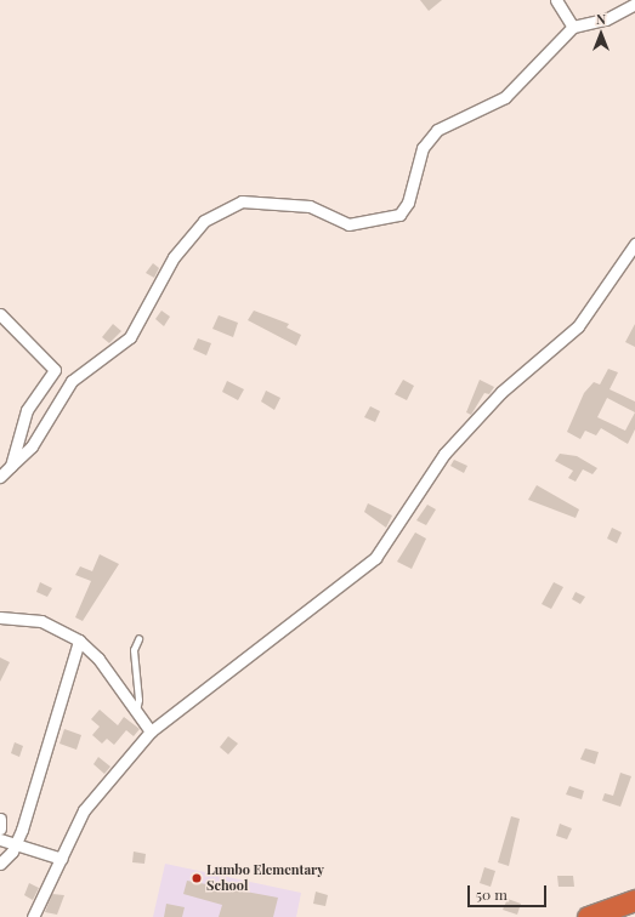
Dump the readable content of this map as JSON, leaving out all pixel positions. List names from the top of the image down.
{
  "places": ["Lumbo Elementary School"],
  "scale_bar": "50 m",
  "north": "top"
}
